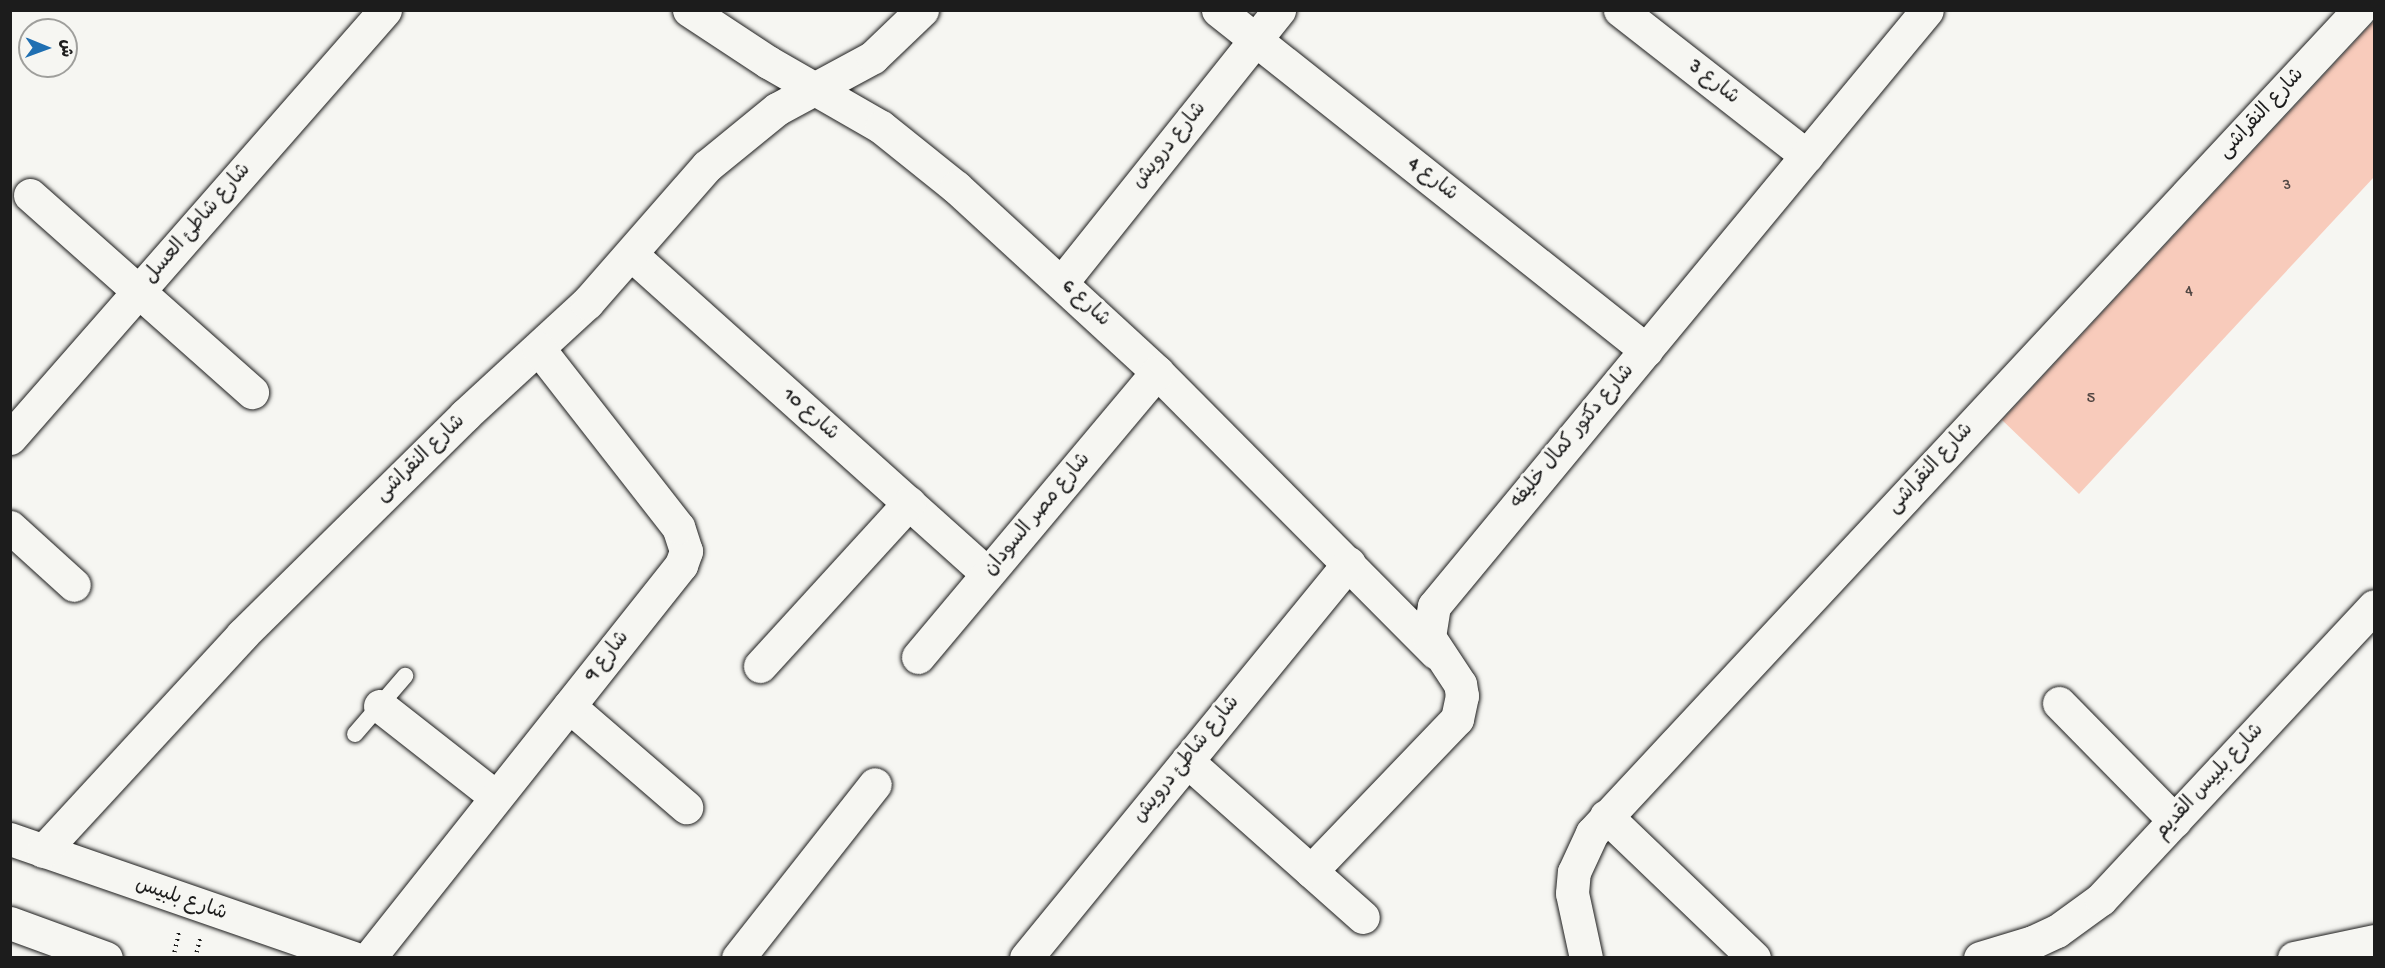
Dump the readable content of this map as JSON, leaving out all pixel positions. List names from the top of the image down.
{
  "streets": {
    "street": [
      "شارع 3",
      "شارع النقراشى",
      "شارع درويش",
      "شارع 4",
      "شارع شاطئ العسل",
      "شارع 6",
      "شارع 10",
      "شارع دكتور كمال خليفه",
      "شارع مصر السودان",
      "شارع 9",
      "شارع شاطئ درويش",
      "شارع بلبيس القديم",
      "شارع بلبيس"
    ]
  },
  "crossings": [
    ["شارع 3", "شارع دكتور كمال خليفه"],
    ["شارع النقراشى", "شارع 6"],
    ["شارع النقراشى", "شارع 10"],
    ["شارع النقراشى", "شارع 9"],
    ["شارع النقراشى", "شارع بلبيس"],
    ["شارع درويش", "شارع 4"],
    ["شارع درويش", "شارع 6"],
    ["شارع 4", "شارع دكتور كمال خليفه"],
    ["شارع 6", "شارع دكتور كمال خليفه"],
    ["شارع 6", "شارع مصر السودان"],
    ["شارع 6", "شارع شاطئ درويش"],
    ["شارع 10", "شارع مصر السودان"]
  ],
  "house_numbers": ["3", "4", "5"],
  "north": "right"
}
